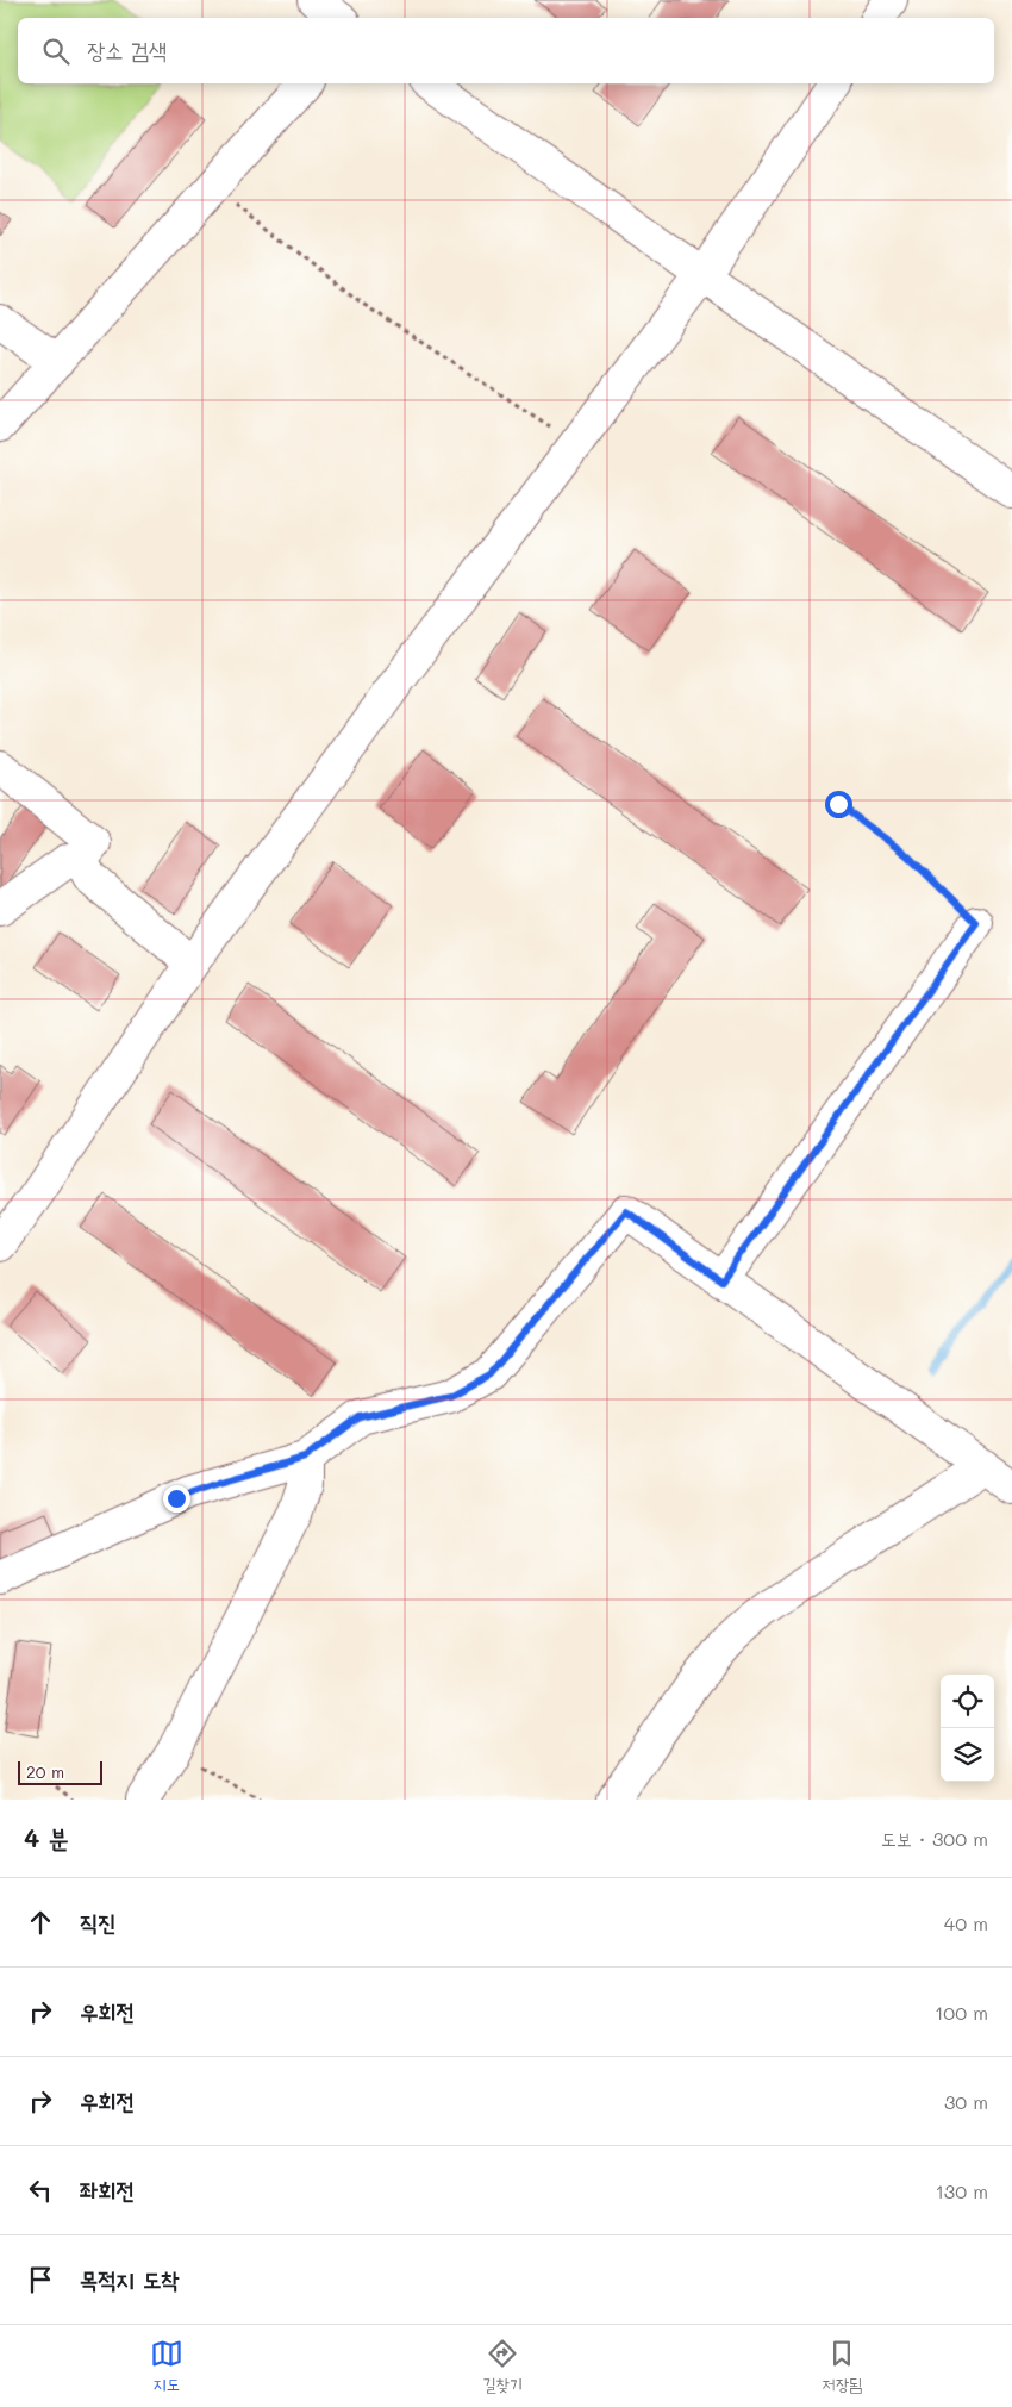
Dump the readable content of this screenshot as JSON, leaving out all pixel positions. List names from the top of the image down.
{
  "scale_bar": "20 m",
  "page": {
    "search": "장소 검색",
    "scale": "20 m",
    "heading": ["4 분", "도보 · 300 m"],
    "list": [
      ["직진", "40 m"],
      ["우회전", "100 m"],
      ["우회전", "30 m"],
      ["좌회전", "130 m"],
      "목적지 도착"
    ],
    "nav": ["지도", "길찾기", "저장됨"]
  }
}
